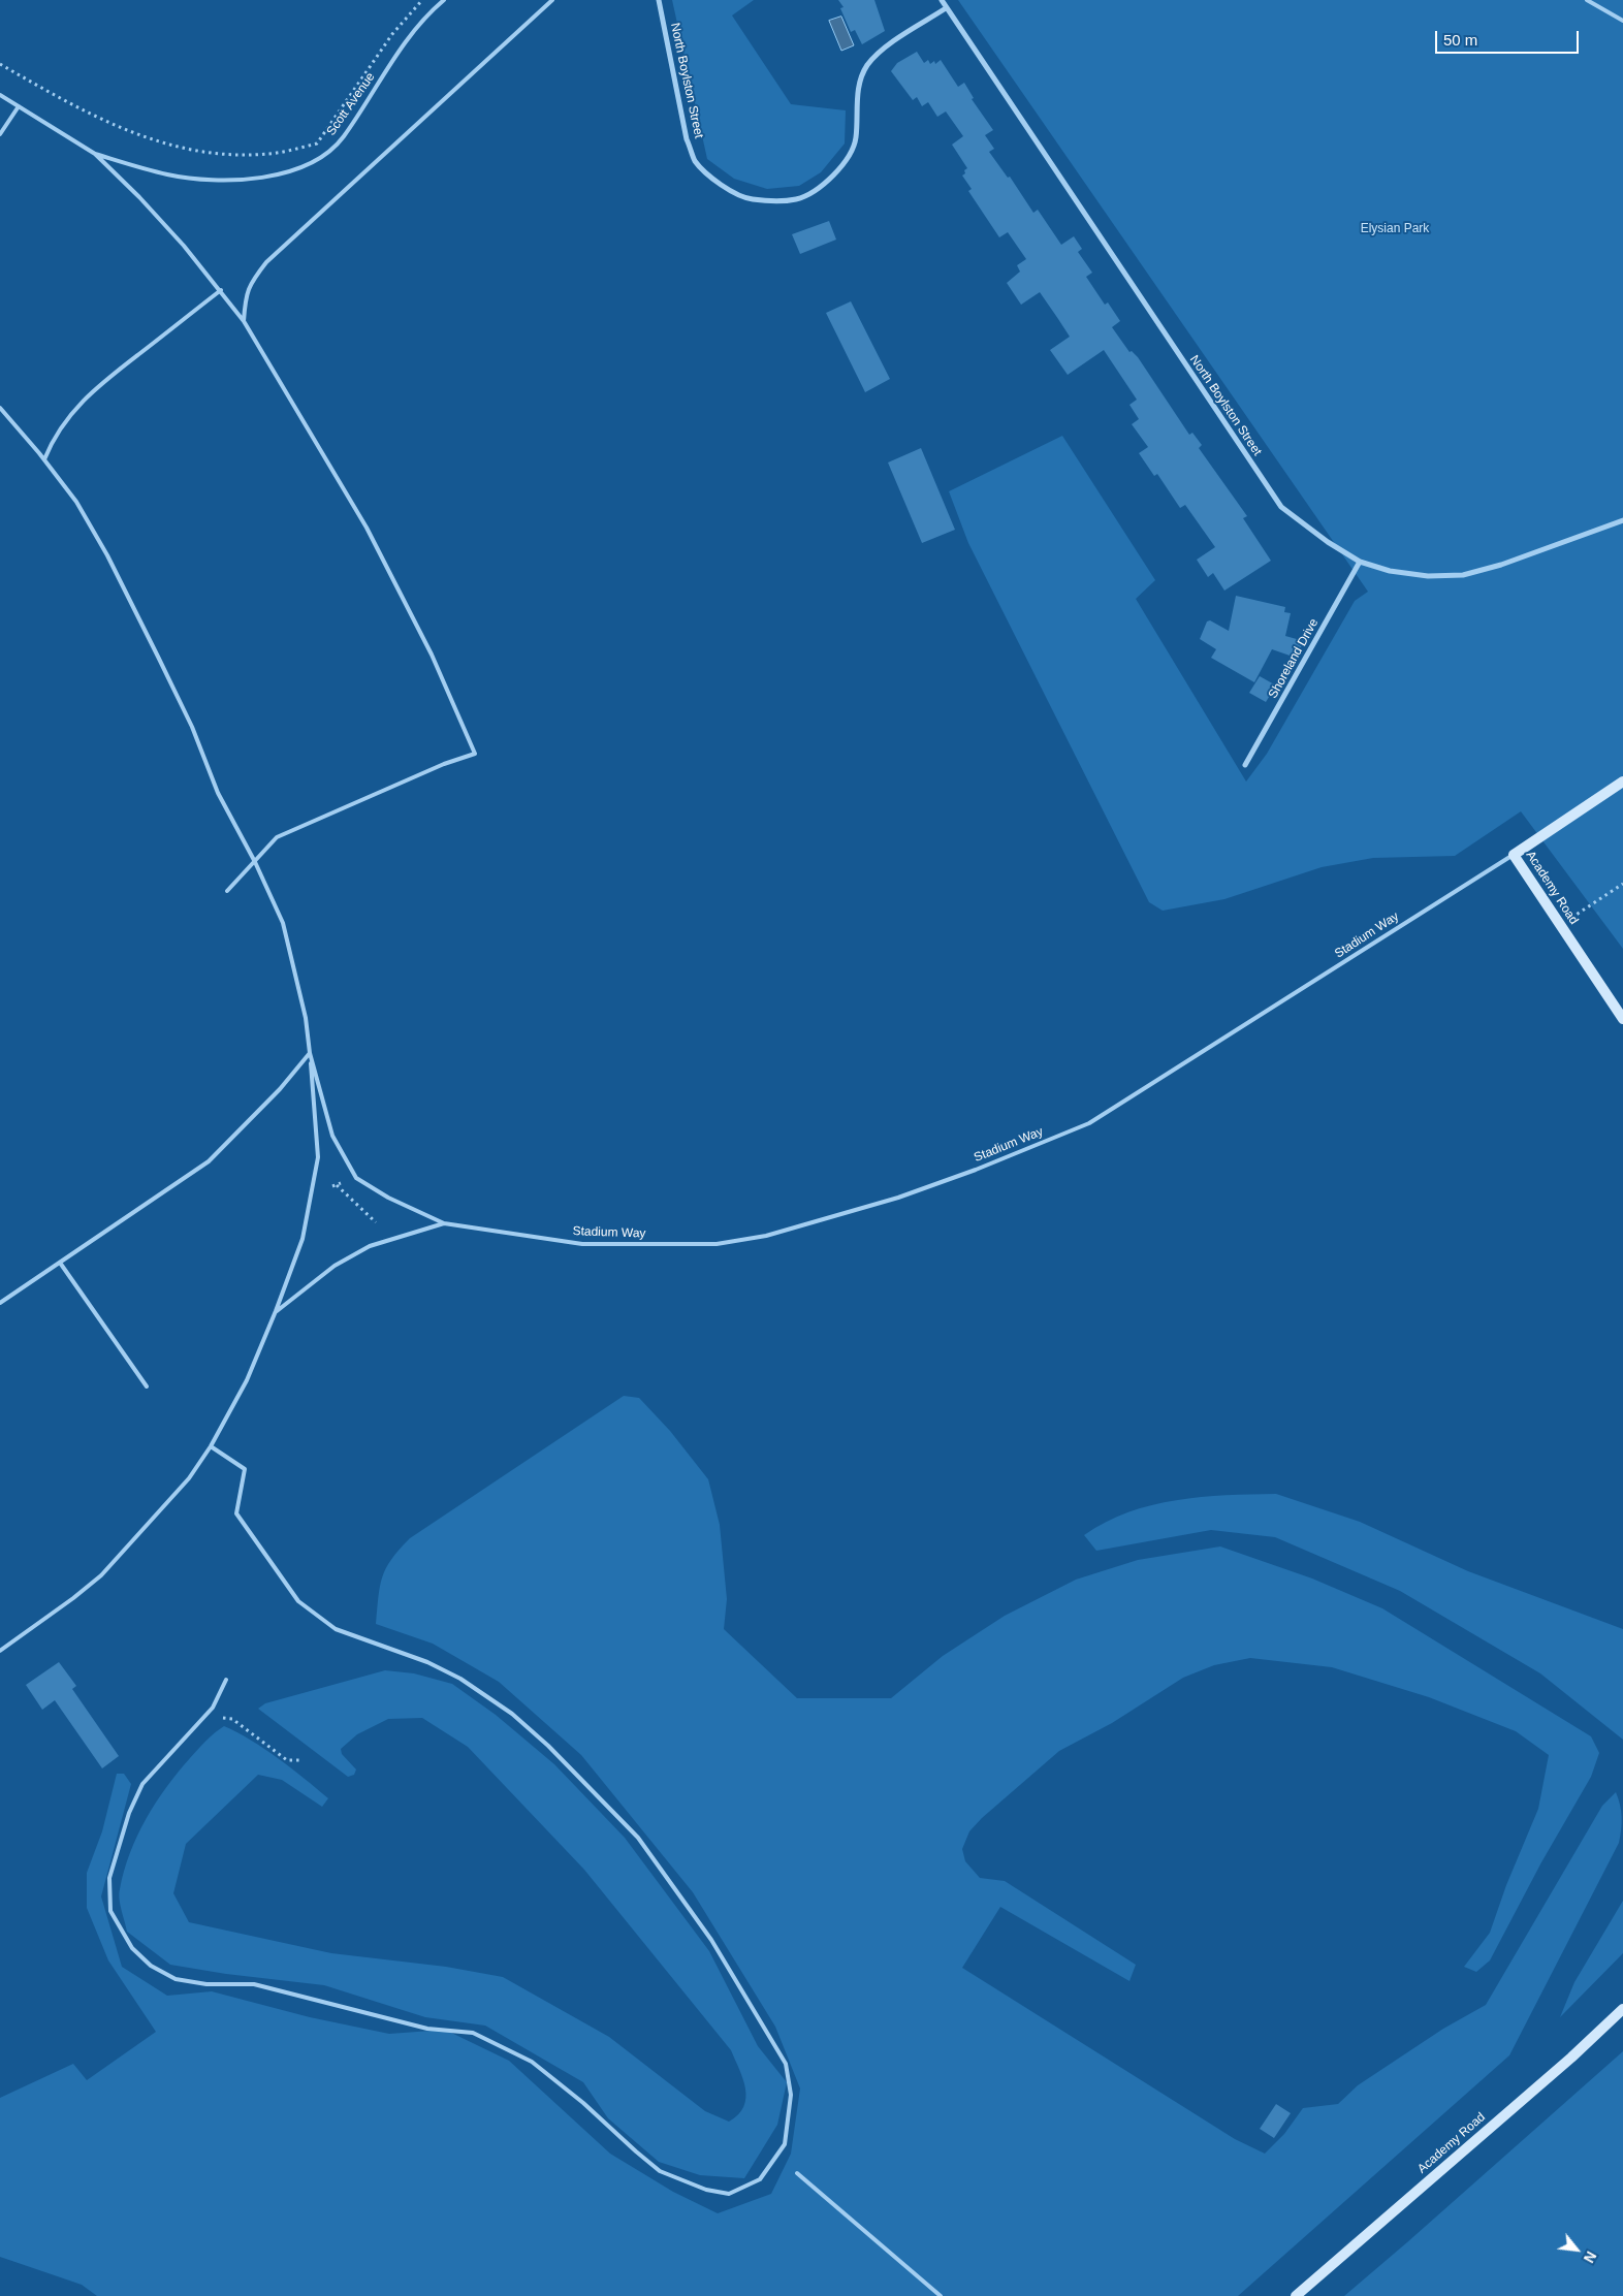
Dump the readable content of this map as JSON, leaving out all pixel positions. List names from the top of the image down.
{
  "streets": {
    "main road": ["Academy Road"],
    "street": ["North Boylston Street", "Shoreland Drive"],
    "lane": ["Scott Avenue", "Stadium Way"]
  },
  "crossings": [
    ["North Boylston Street", "Shoreland Drive"],
    ["Academy Road", "Stadium Way"]
  ],
  "parks": ["Elysian Park"],
  "scale_bar": "50 m",
  "north": "bottom right"
}
